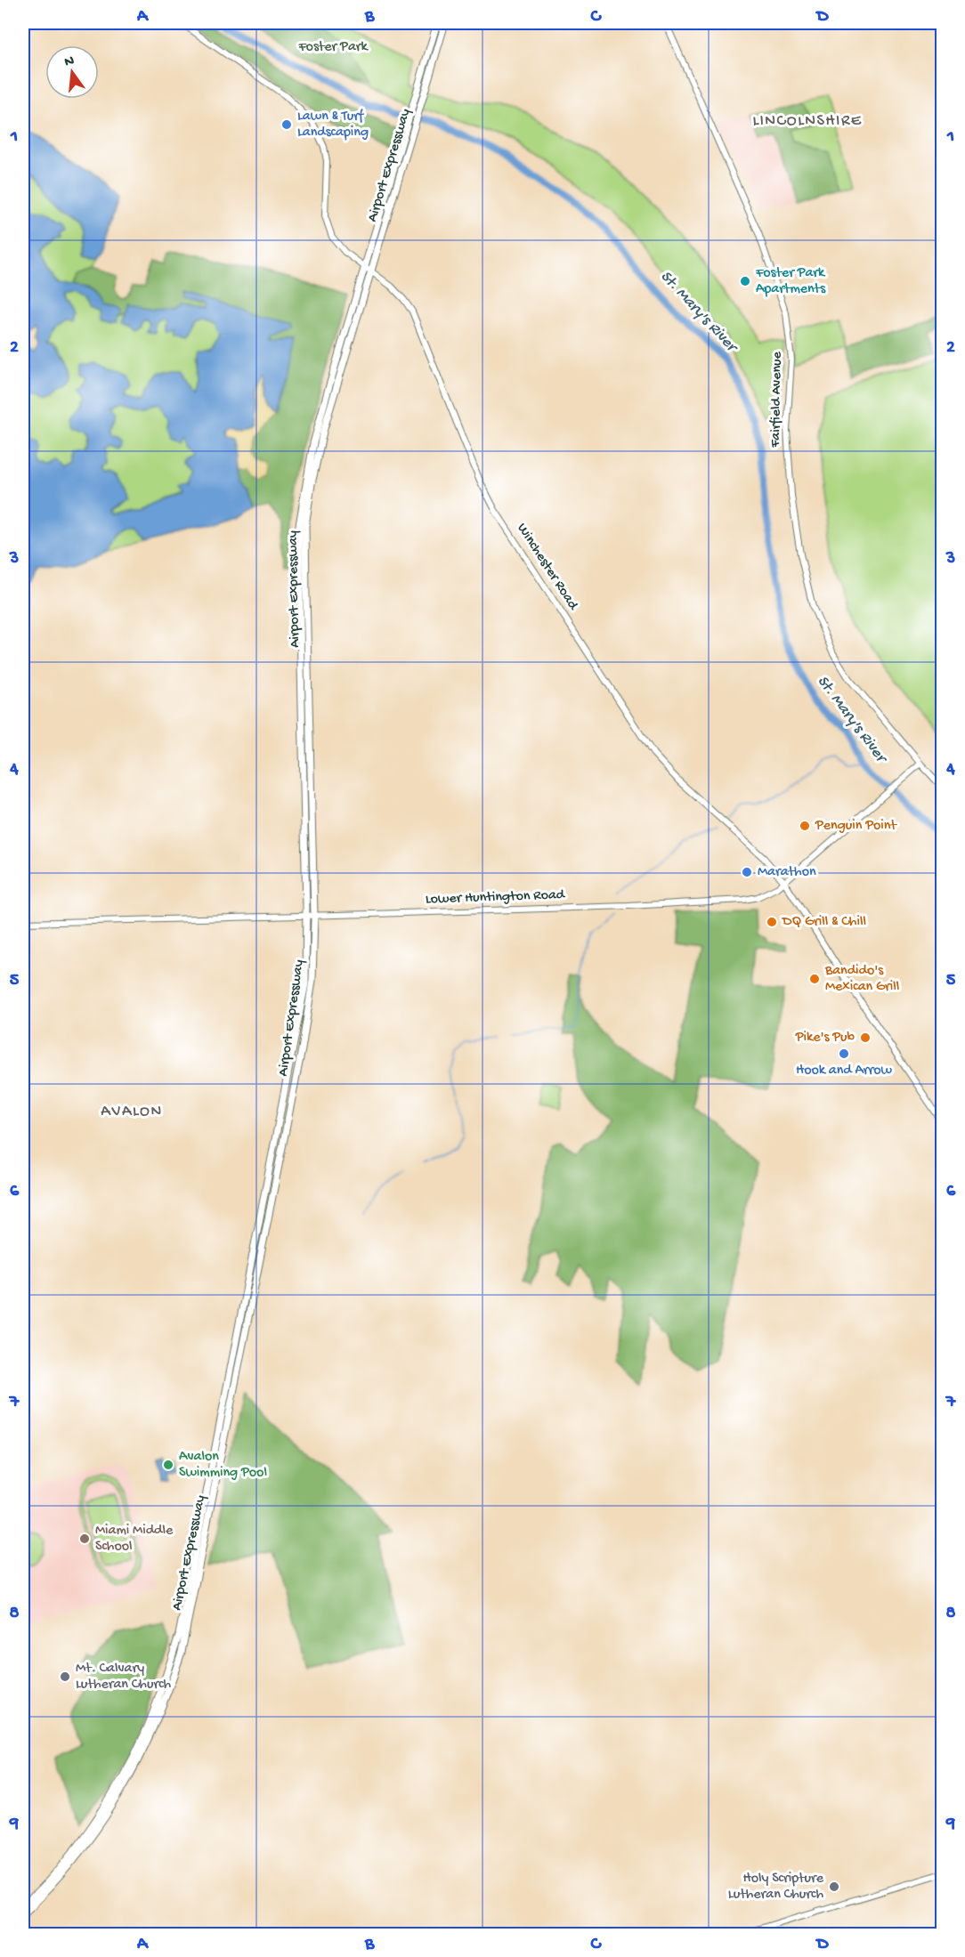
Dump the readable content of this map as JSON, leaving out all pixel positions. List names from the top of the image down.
{
  "streets": {
    "main road": [
      "Airport Expressway",
      "Fairfield Avenue",
      "Winchester Road",
      "Lower Huntington Road"
    ]
  },
  "crossings": [
    ["Airport Expressway", "Winchester Road"],
    ["Airport Expressway", "Lower Huntington Road"],
    ["Fairfield Avenue", "Lower Huntington Road"],
    ["Winchester Road", "Lower Huntington Road"]
  ],
  "districts": ["LINCOLNSHIRE", "AVALON"],
  "water": ["St. Mary's River"],
  "parks": ["Foster Park"],
  "places": [
    "Lawn & Turf Landscaping",
    "Foster Park Apartments",
    "Penguin Point",
    "Marathon",
    "DQ Grill & Chill",
    "Bandido's Mexican Grill",
    "Pike's Pub",
    "Hook and Arrow",
    "Avalon Swimming Pool",
    "Miami Middle School",
    "Mt. Calvary Lutheran Church",
    "Holy Scripture Lutheran Church"
  ],
  "north": "top",
  "grid": {
    "columns": [
      "A",
      "B",
      "C",
      "D"
    ],
    "rows": [
      "1",
      "2",
      "3",
      "4",
      "5",
      "6",
      "7",
      "8",
      "9"
    ]
  }
}
